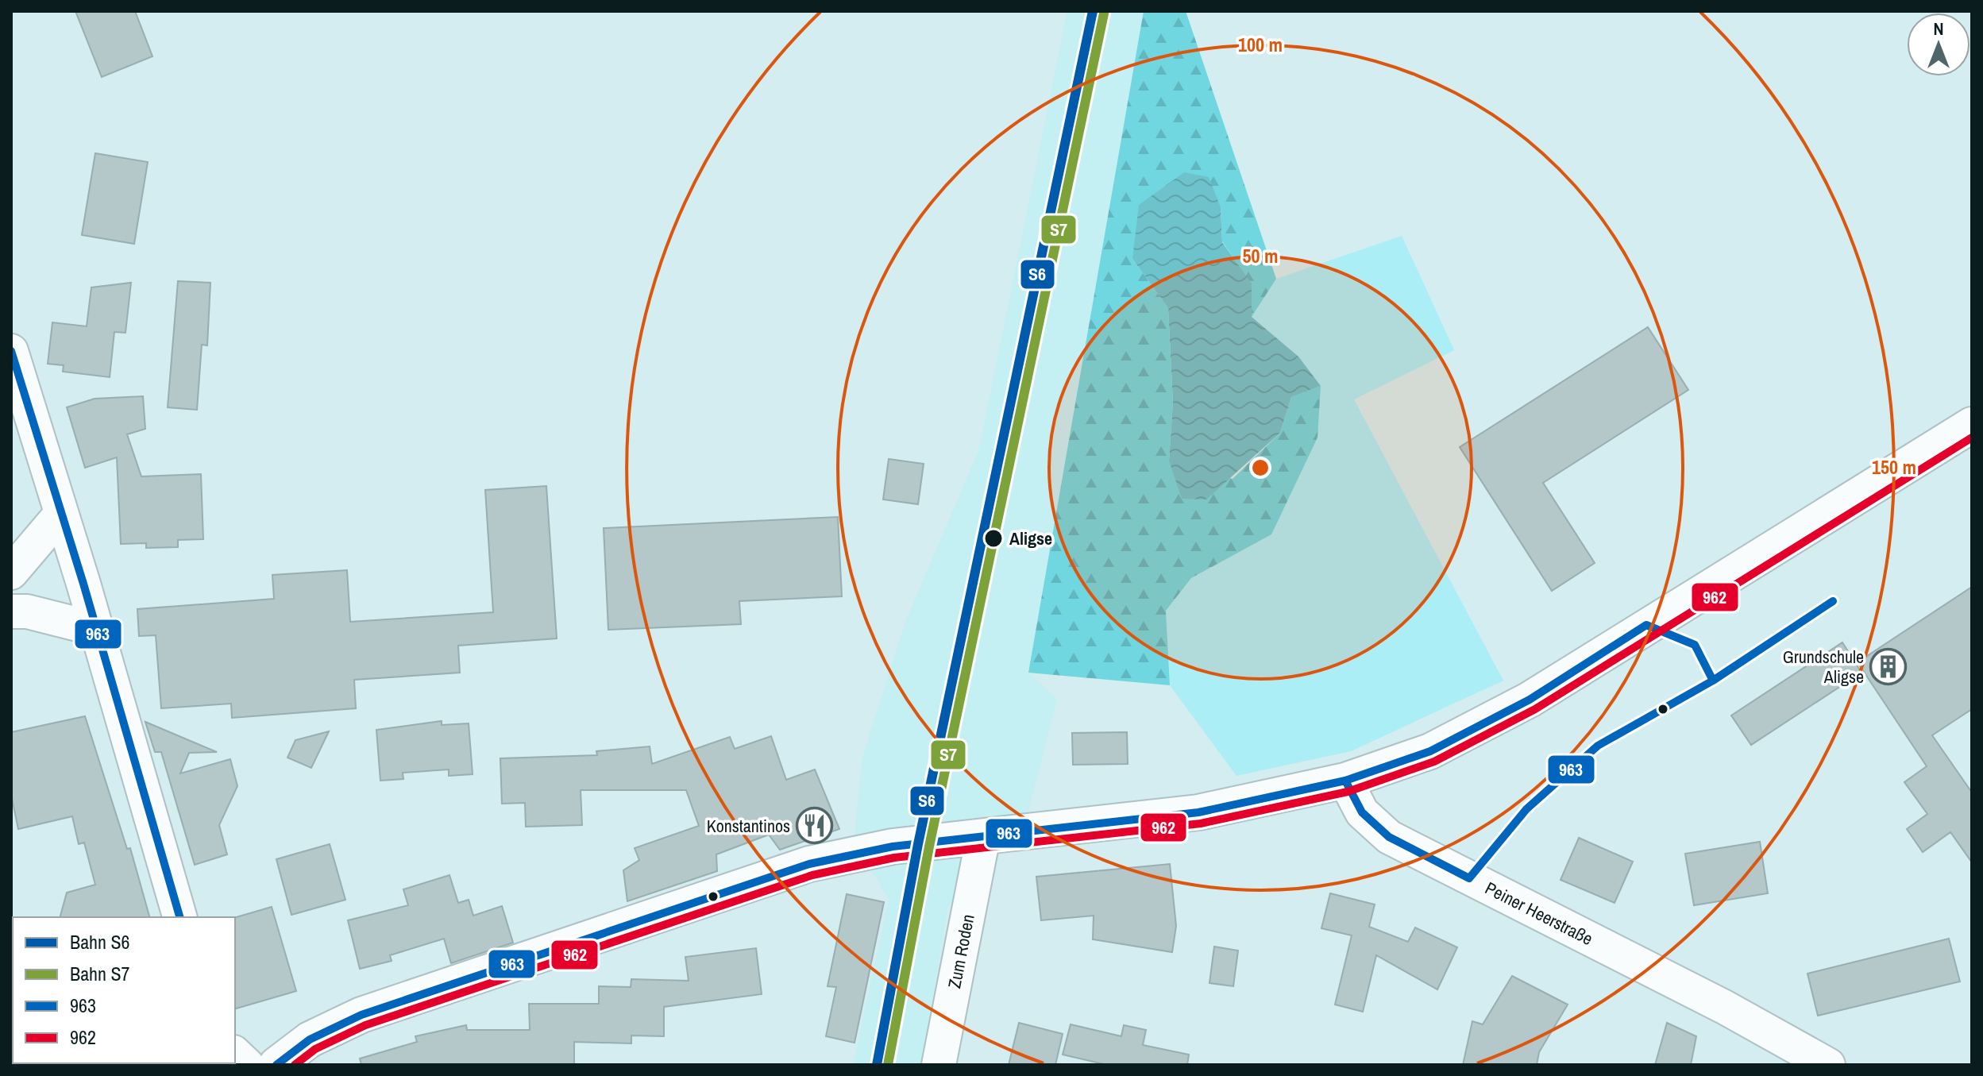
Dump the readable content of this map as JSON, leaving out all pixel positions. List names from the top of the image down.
{
  "streets": {
    "street": ["Peiner Heerstraße", "Zum Roden"]
  },
  "places": {
    "other": ["Aligse"],
    "building": ["Grundschule Aligse"],
    "restaurant": ["Konstantinos"]
  },
  "lines": [
    "rail line S6",
    "rail line S7",
    "transit line 963",
    "transit line 962"
  ],
  "legend": [
    "Bahn S6",
    "Bahn S7",
    "963",
    "962"
  ],
  "north": "top",
  "rings": ["100 m", "50 m", "150 m"]
}
